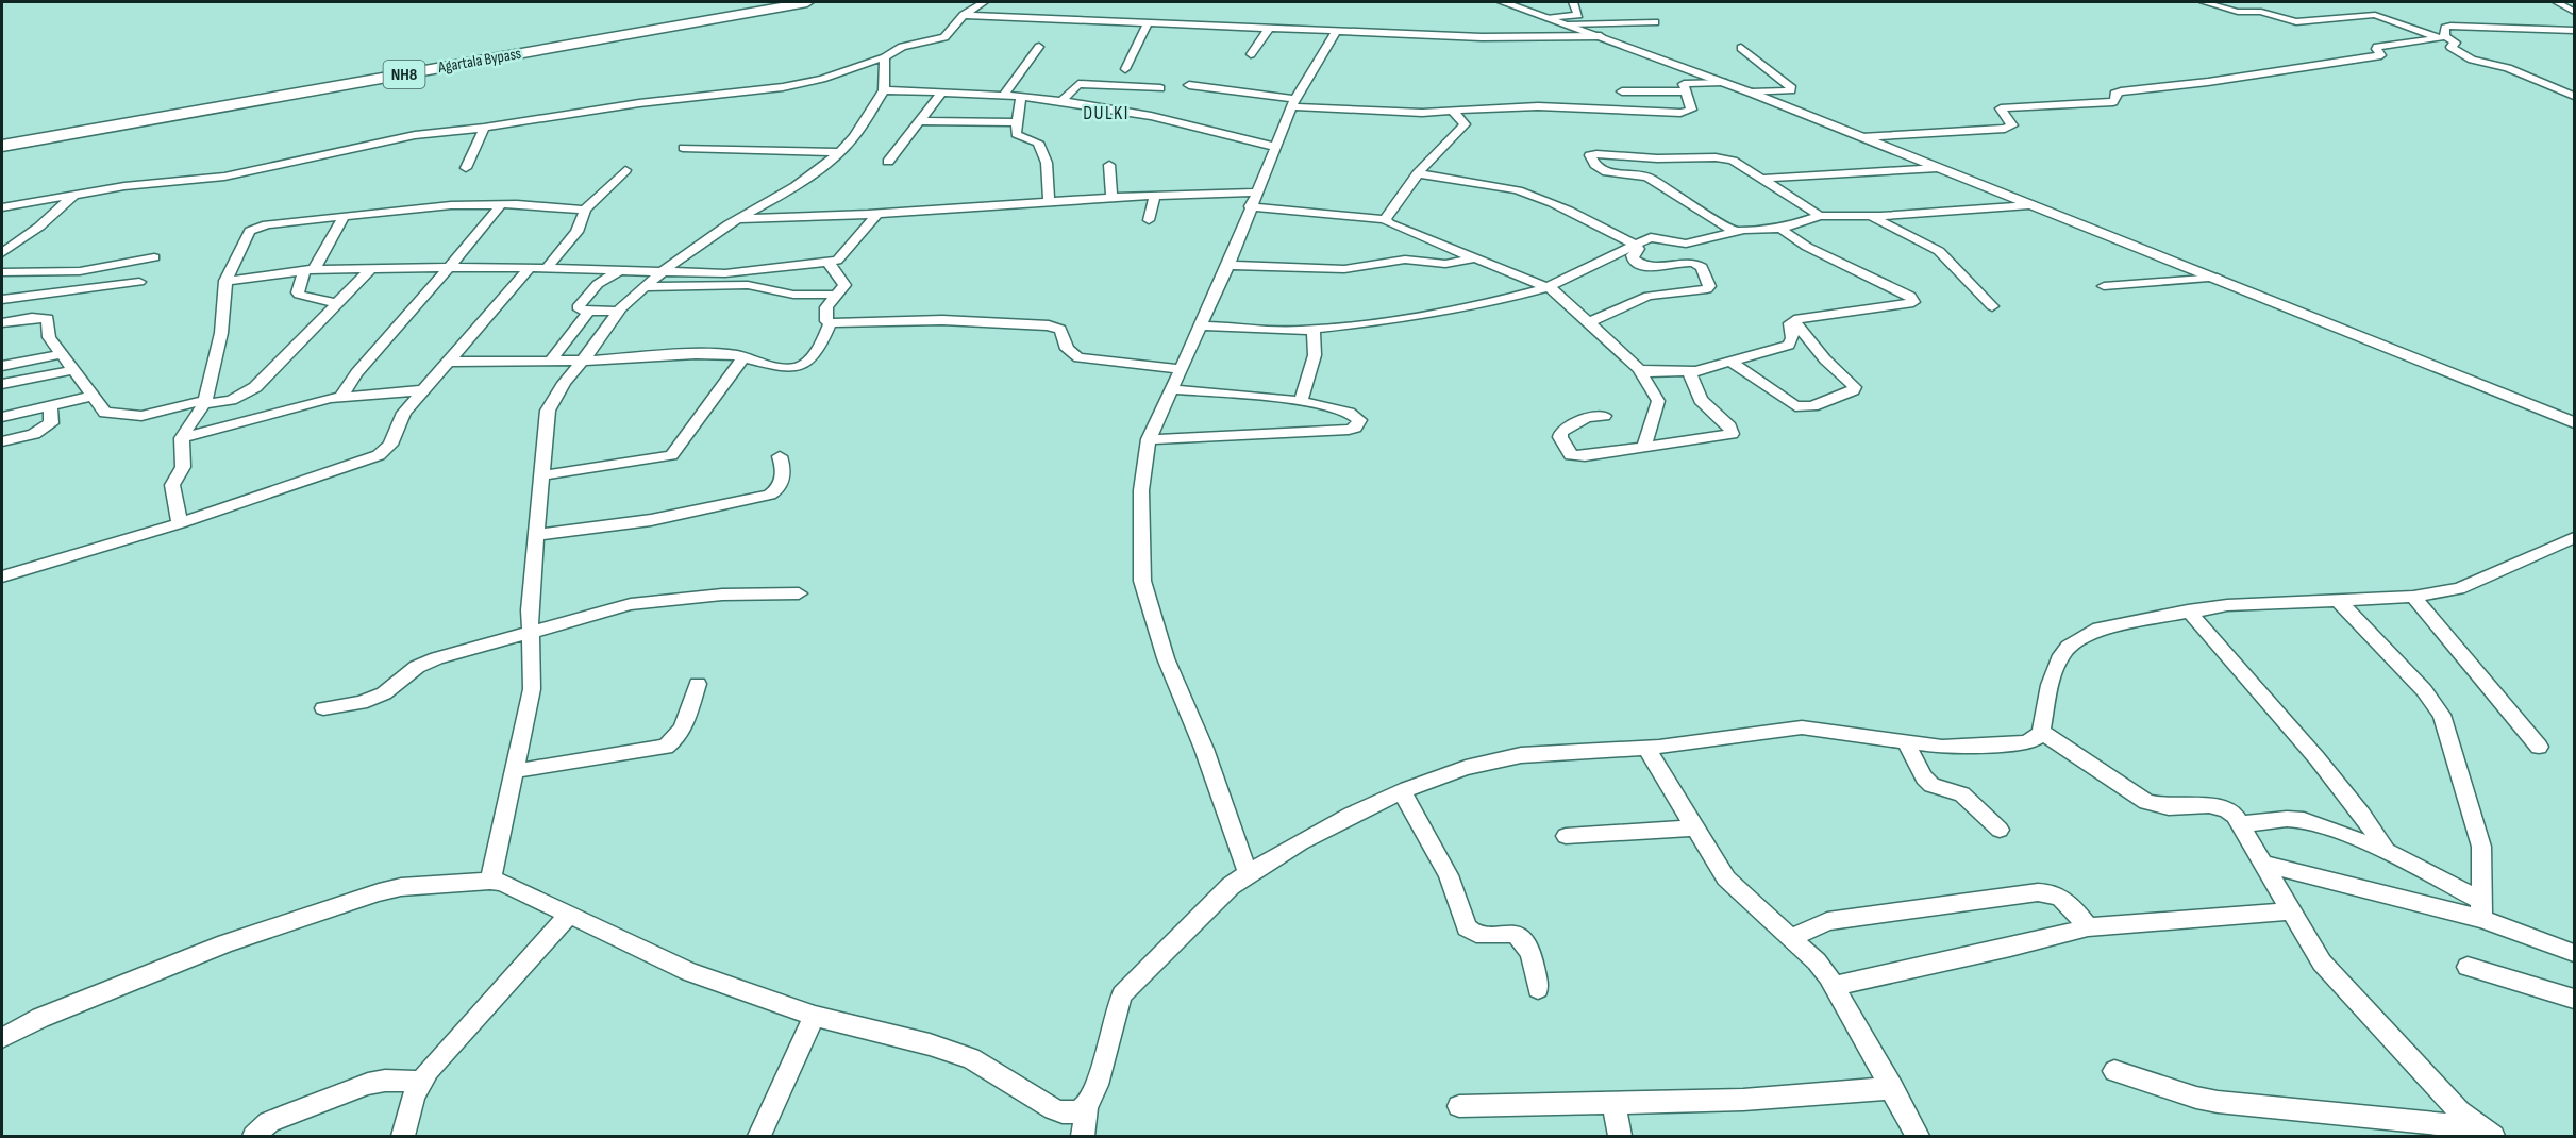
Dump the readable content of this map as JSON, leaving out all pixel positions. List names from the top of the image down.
{
  "streets": {
    "highway": ["Agartala Bypass", "NH8"]
  },
  "districts": ["DULKI"]
}
